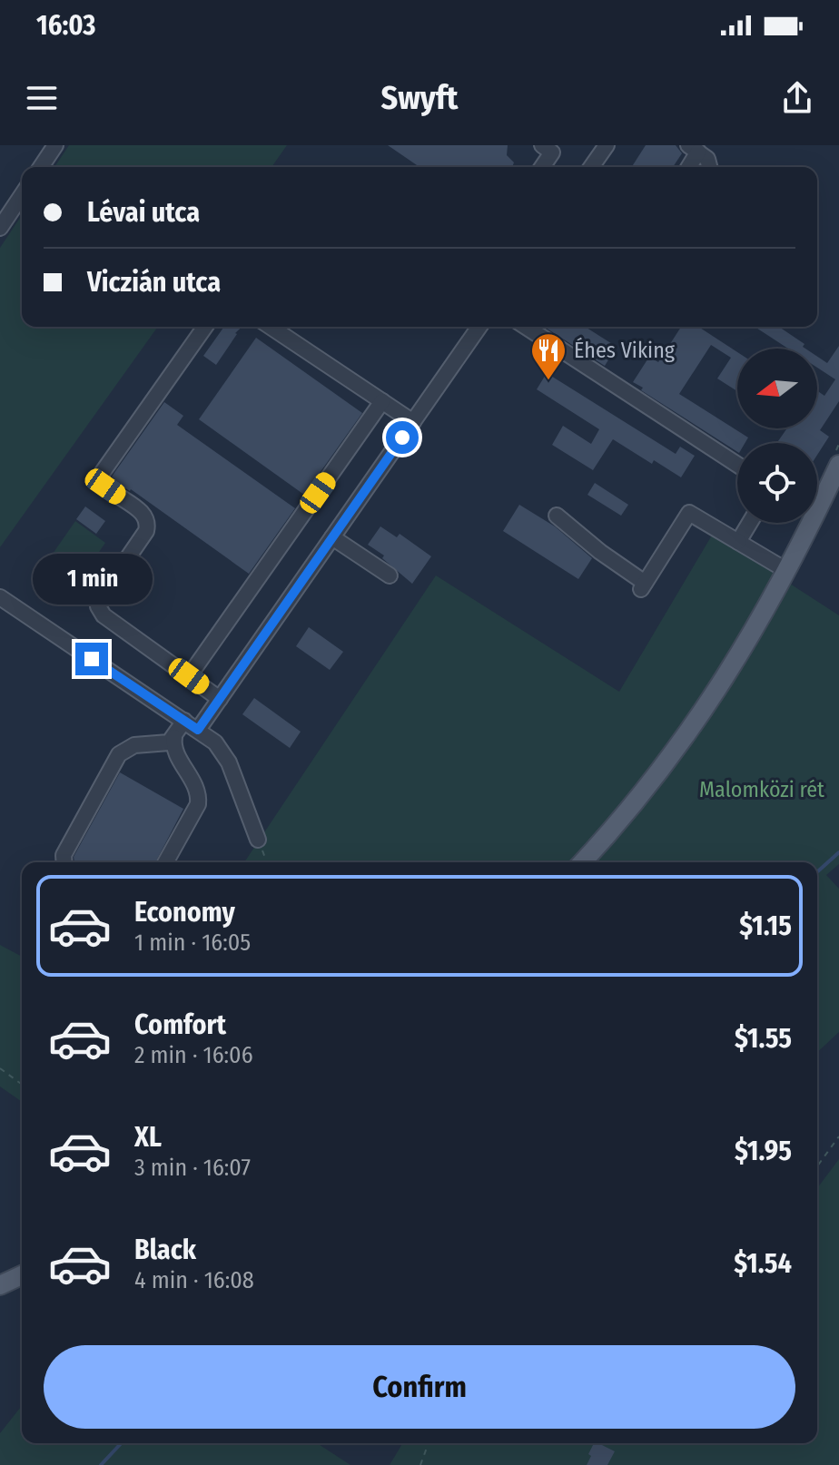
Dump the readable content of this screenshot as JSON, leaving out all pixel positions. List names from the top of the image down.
{
  "parks": ["Malomközi rét"],
  "places": {
    "restaurant": ["Éhes Viking"]
  },
  "north": "left",
  "page": {
    "status": "16:03",
    "header": "Swyft",
    "banner": ["Lévai utca", "Viczián utca"],
    "bubble": "1 min",
    "list": [
      {
        "name": "Economy",
        "note": "1 min · 16:05",
        "value": "$1.15"
      },
      {
        "name": "Comfort",
        "note": "2 min · 16:06",
        "value": "$1.55"
      },
      {
        "name": "XL",
        "note": "3 min · 16:07",
        "value": "$1.95"
      },
      {
        "name": "Black",
        "note": "4 min · 16:08",
        "value": "$1.54"
      }
    ],
    "buttons": "Confirm"
  }
}
